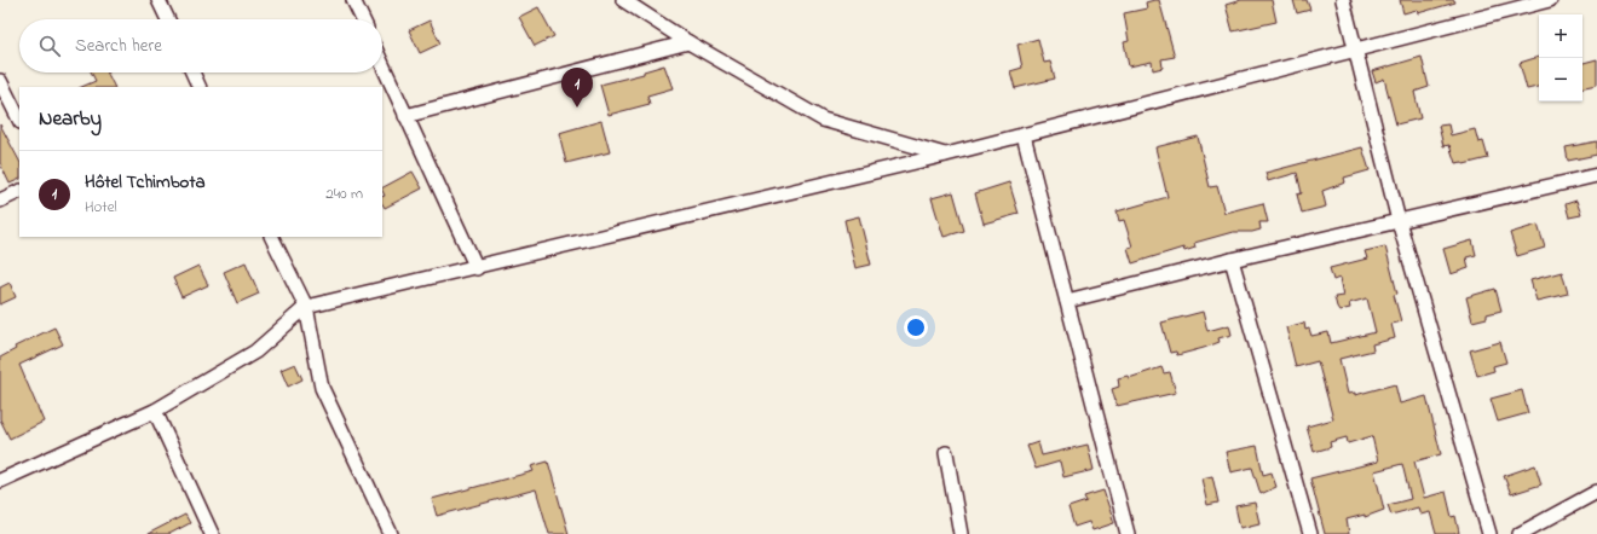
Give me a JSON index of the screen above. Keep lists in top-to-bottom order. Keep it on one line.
{"page":{"map_buttons":["+","−"],"search":"Search here","pins":"1","heading":"Nearby","list":[{"mark":"1","name":"Hôtel Tchimbota","note":"Hotel","value":"240 m"}]}}
